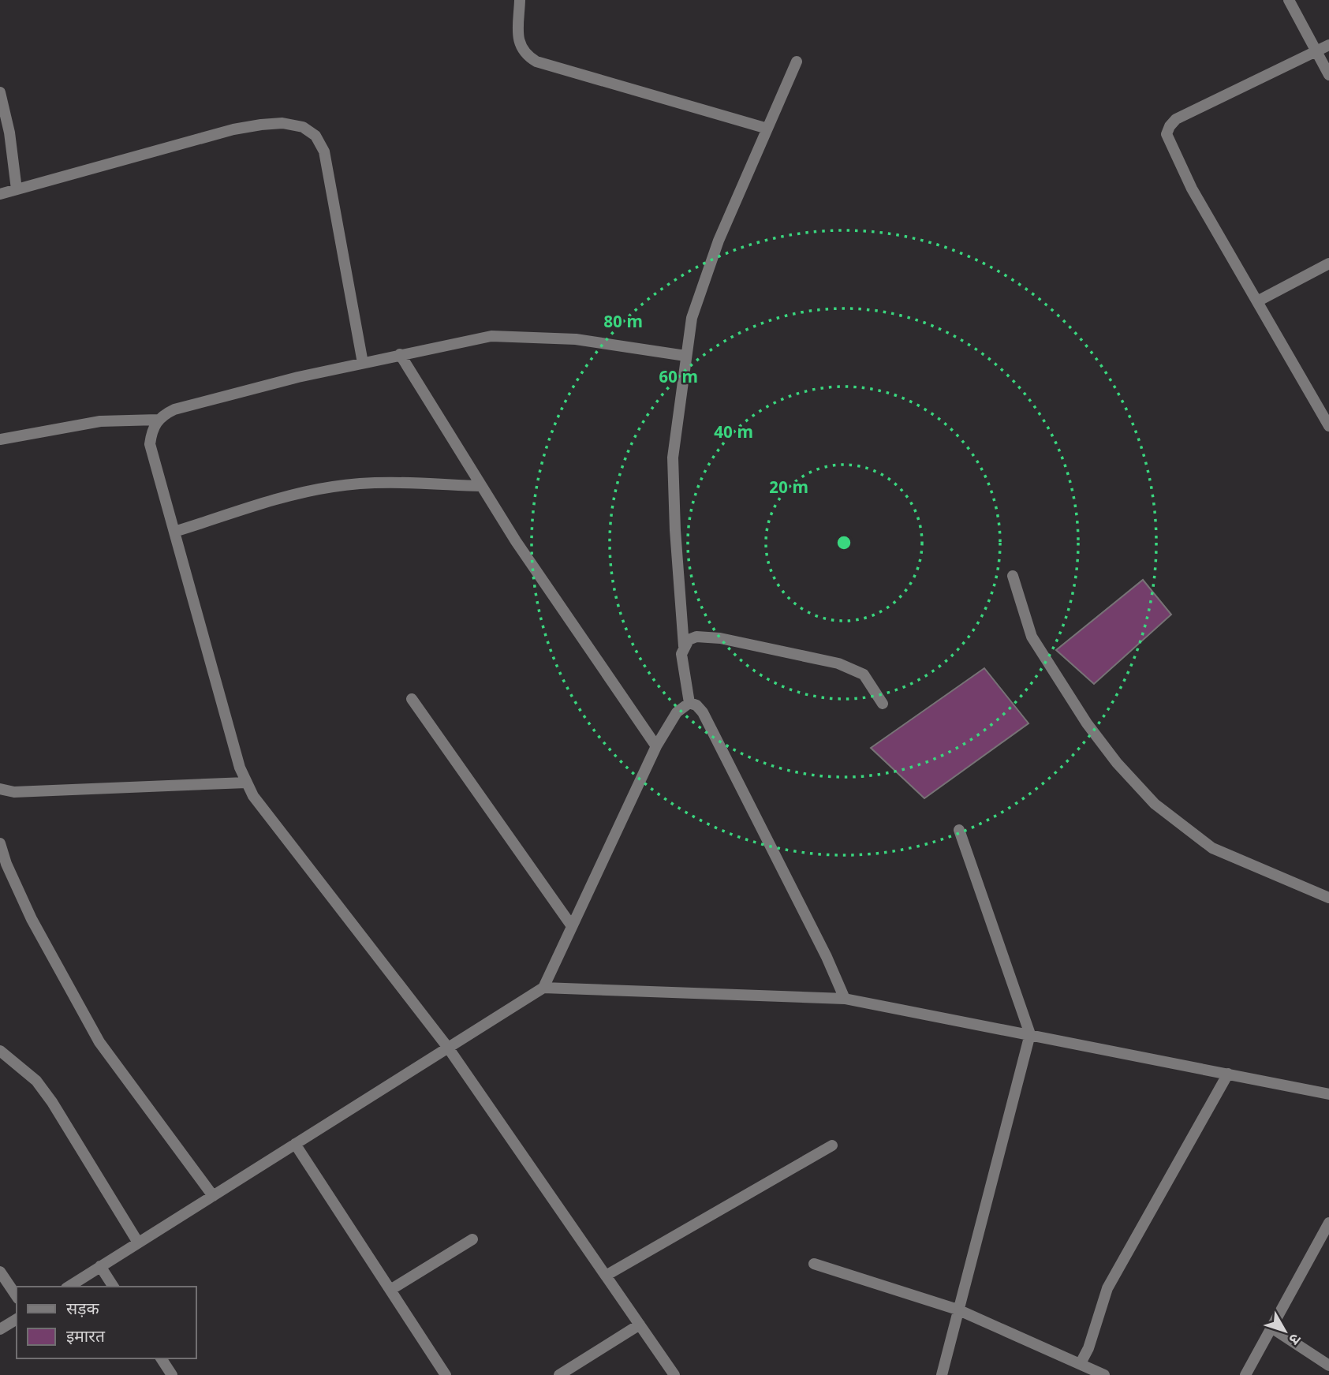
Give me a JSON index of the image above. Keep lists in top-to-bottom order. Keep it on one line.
{"legend":["सड़क","इमारत"],"north":"bottom right","rings":["80 m","60 m","40 m","20 m"]}
